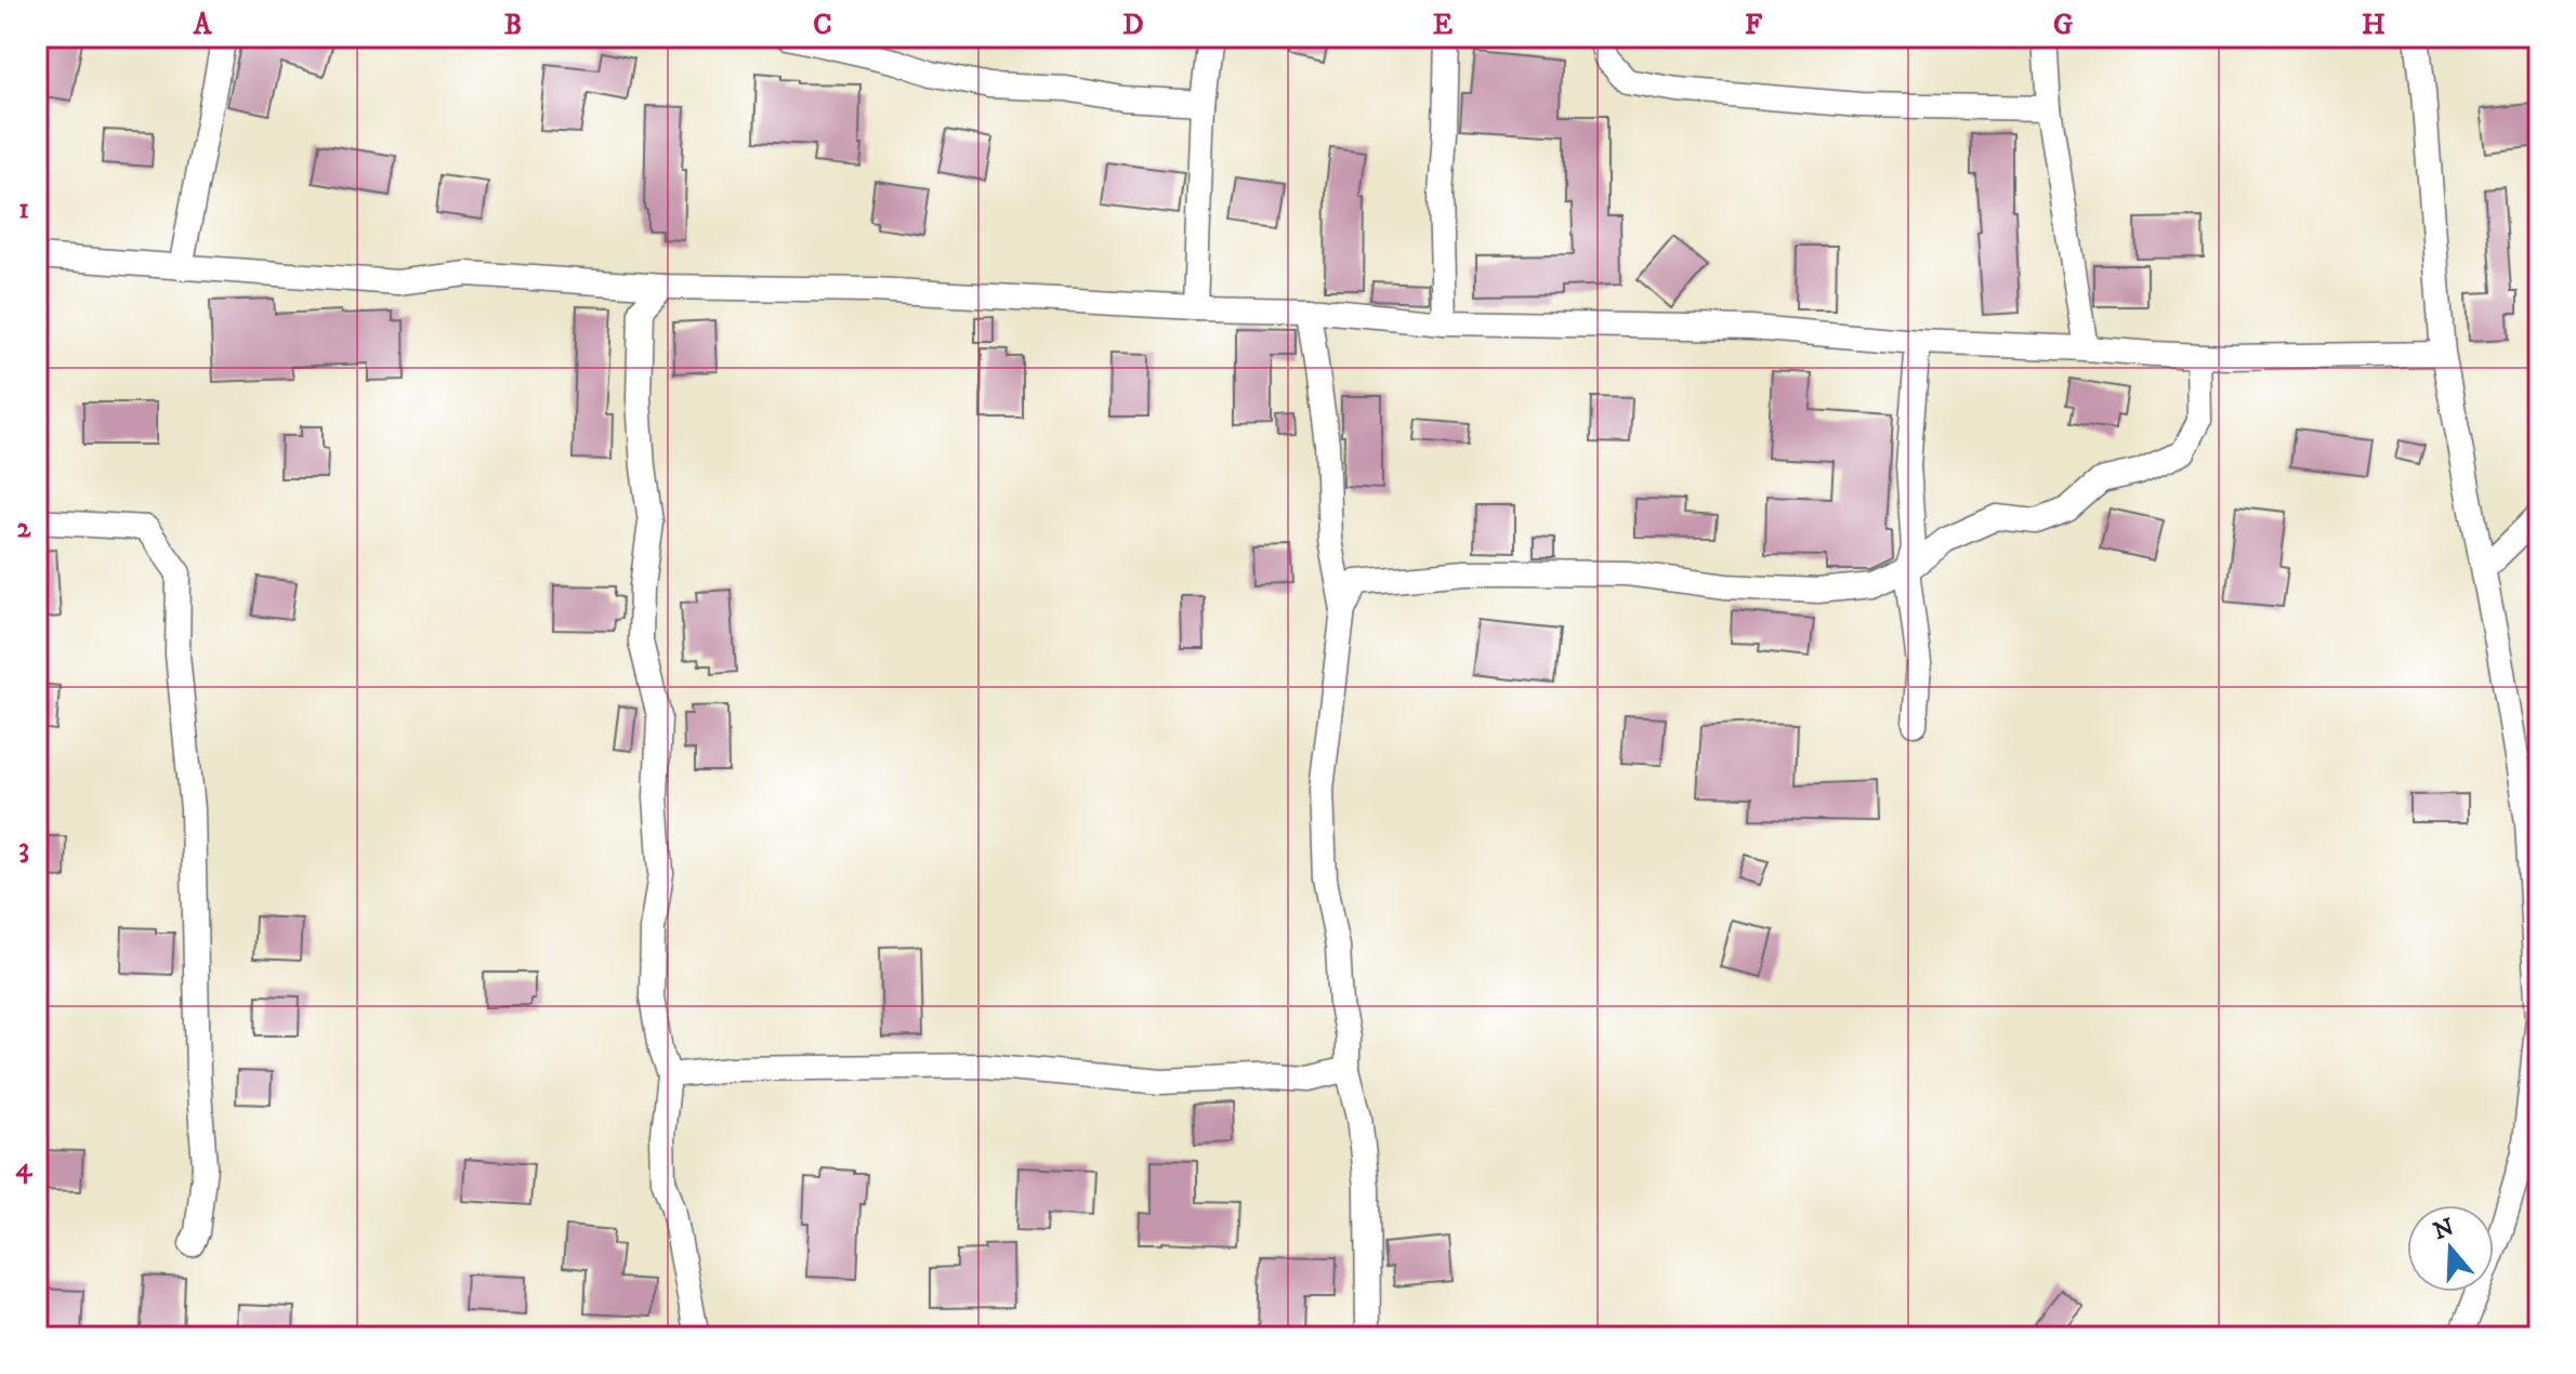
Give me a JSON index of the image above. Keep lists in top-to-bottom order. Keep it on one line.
{"north":"top","grid":{"columns":["A","B","C","D","E","F","G","H"],"rows":["1","2","3","4"]}}
